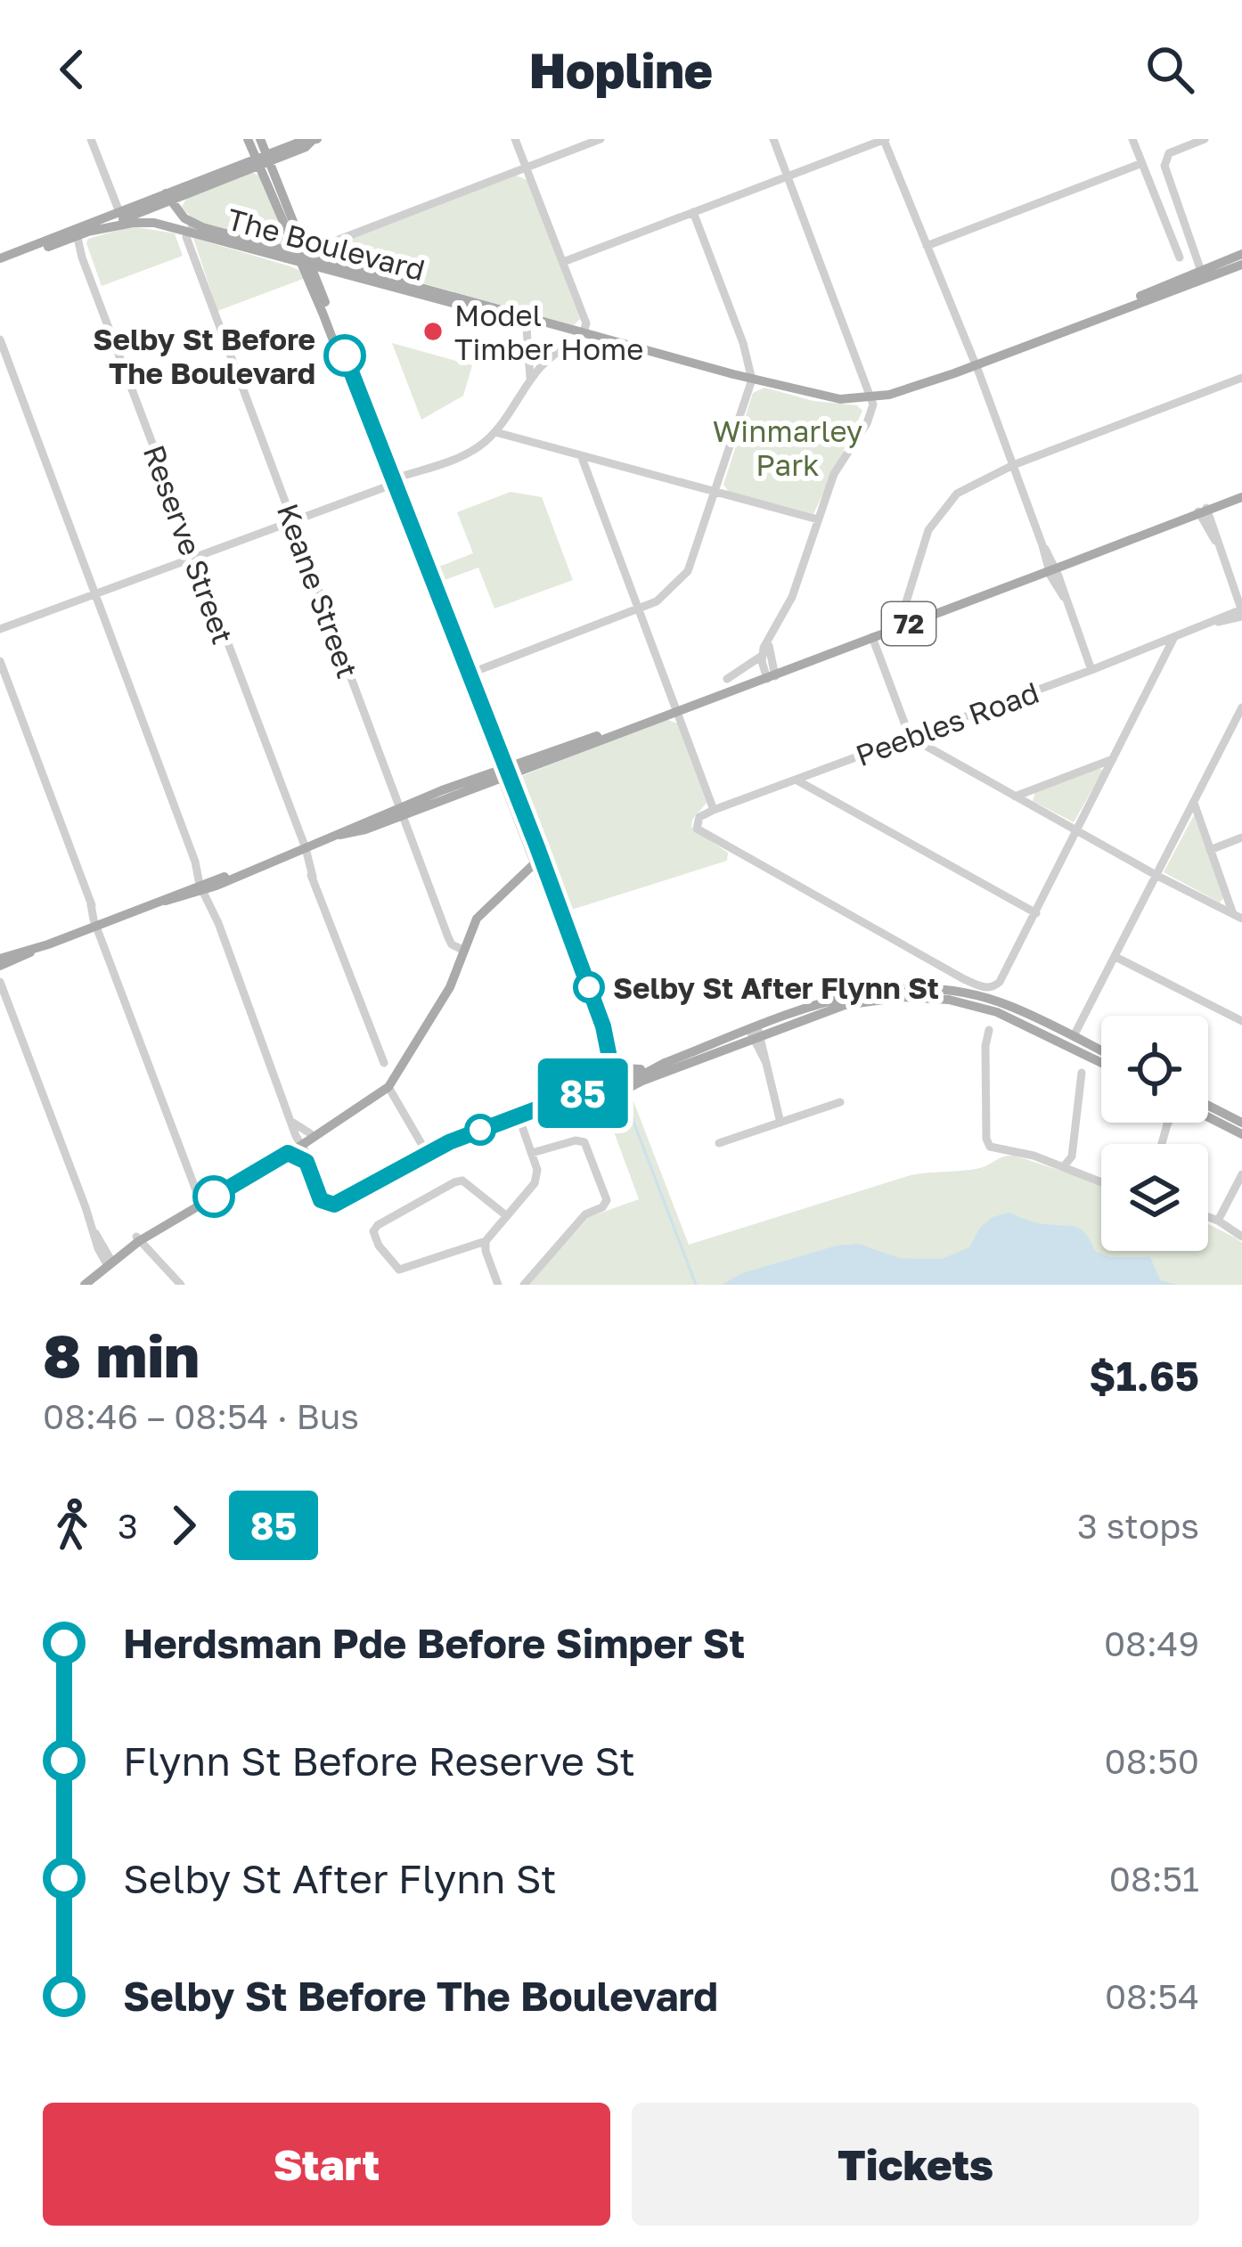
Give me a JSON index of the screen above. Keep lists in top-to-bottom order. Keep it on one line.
{"streets":{"main road":["The Boulevard","72"],"street":["Reserve Street","Keane Street","Peebles Road"]},"crossings":[["The Boulevard","Reserve Street"],["The Boulevard","Keane Street"],["Reserve Street","72"],["Keane Street","72"]],"parks":["Winmarley Park"],"places":["Model Timber Home","Selby St Before The Boulevard","Selby St After Flynn St"],"lines":["bus line 85"],"page":{"header":"Hopline","on_map":"85","heading":["8 min","08:46 – 08:54 · Bus","$1.65"],"legs":["3","85","3 stops"],"list":[{"name":"Herdsman Pde Before Simper St","value":"08:49"},{"name":"Flynn St Before Reserve St","value":"08:50"},{"name":"Selby St After Flynn St","value":"08:51"},{"name":"Selby St Before The Boulevard","value":"08:54"}],"buttons":["Start","Tickets"]}}
